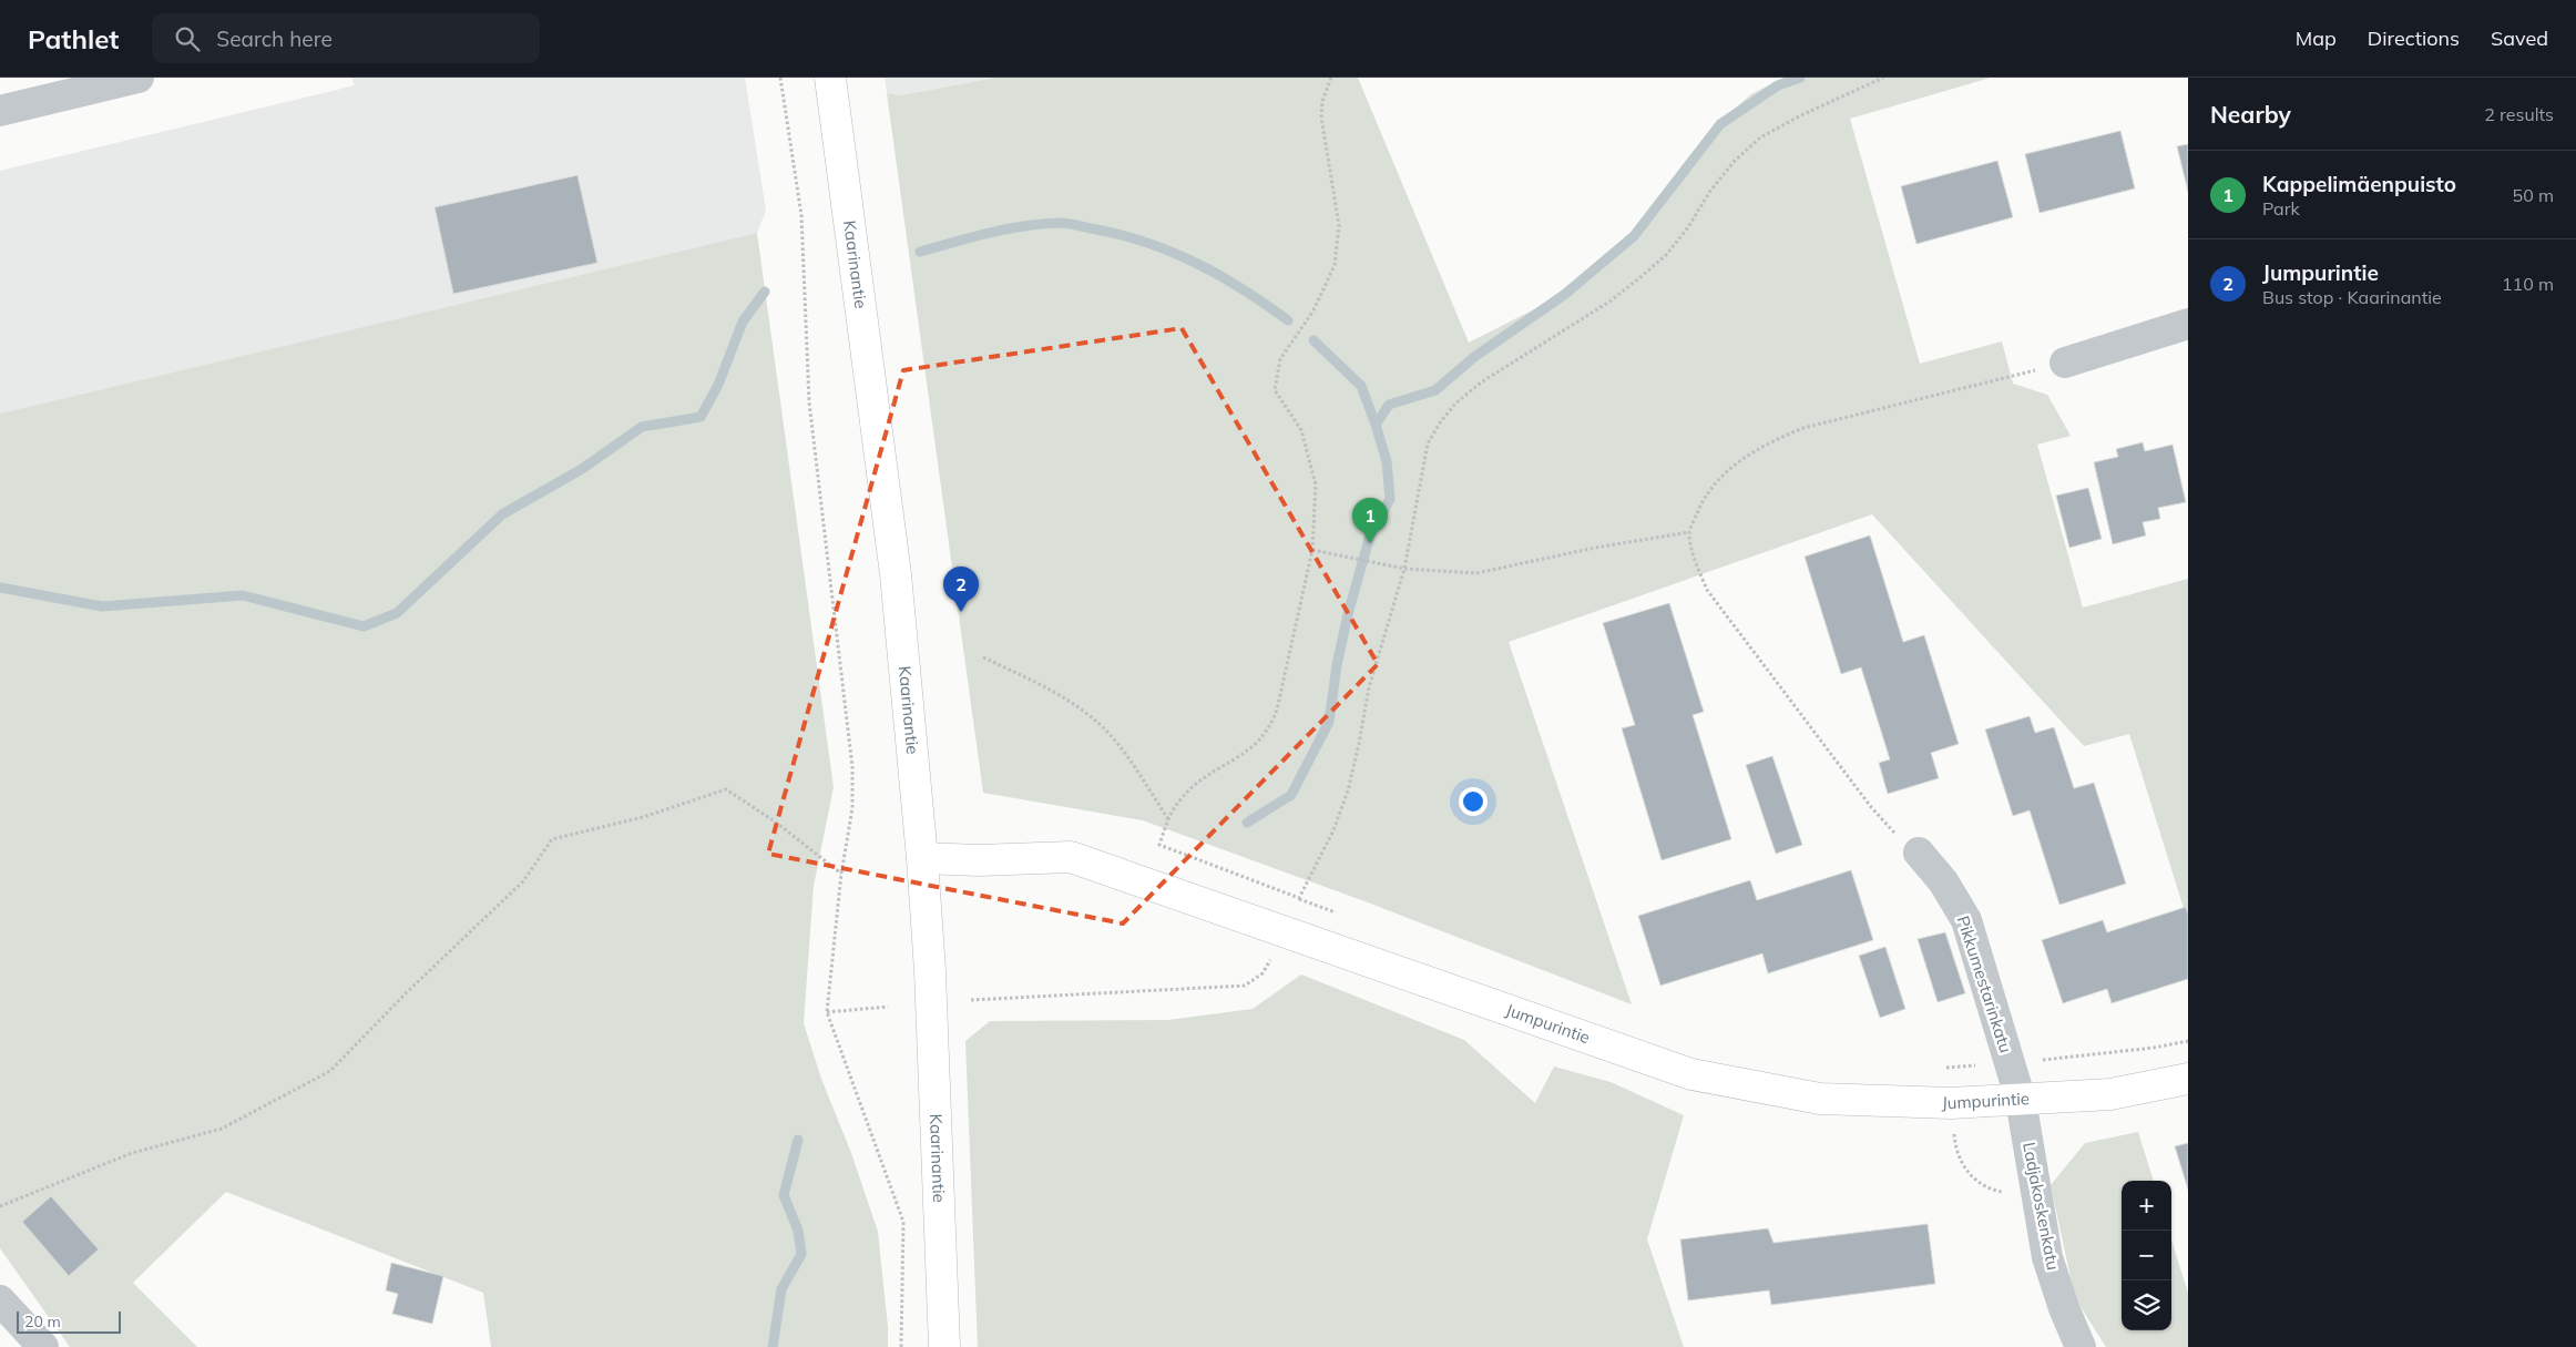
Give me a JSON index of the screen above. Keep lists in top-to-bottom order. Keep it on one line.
{"streets":{"street":["Kaarinantie","Pikkumestarinkatu","Jumpurintie","Ladjakoskenkatu"]},"crossings":[["Kaarinantie","Jumpurintie"],["Pikkumestarinkatu","Ladjakoskenkatu"],["Jumpurintie","Ladjakoskenkatu"]],"scale_bar":"20 m","page":{"header":"Pathlet","search":"Search here","nav":["Map","Directions","Saved"],"heading":["Nearby","2 results"],"list":[{"mark":"1","name":"Kappelimäenpuisto","note":"Park","value":"50 m"},{"mark":"2","name":"Jumpurintie","note":"Bus stop · Kaarinantie","value":"110 m"}],"pins":["1","2"],"map_buttons":["+","−"],"scale":"20 m"}}
